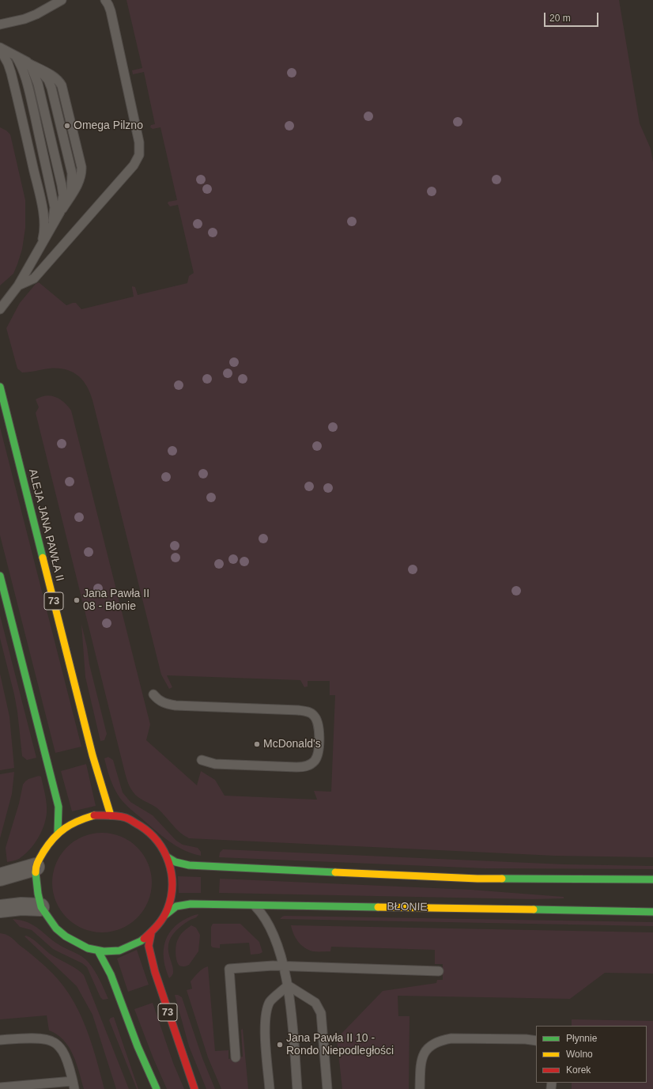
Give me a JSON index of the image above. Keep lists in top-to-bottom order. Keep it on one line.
{"streets":{"main road":["ALEJA JANA PAWŁA II","73","BŁONIE"]},"places":["Omega Pilzno","Jana Pawła II 08 - Błonie","McDonald's","Jana Pawła II 10 - Rondo Niepodległości"],"legend":["Płynnie","Wolno","Korek"],"scale_bar":"20 m"}
